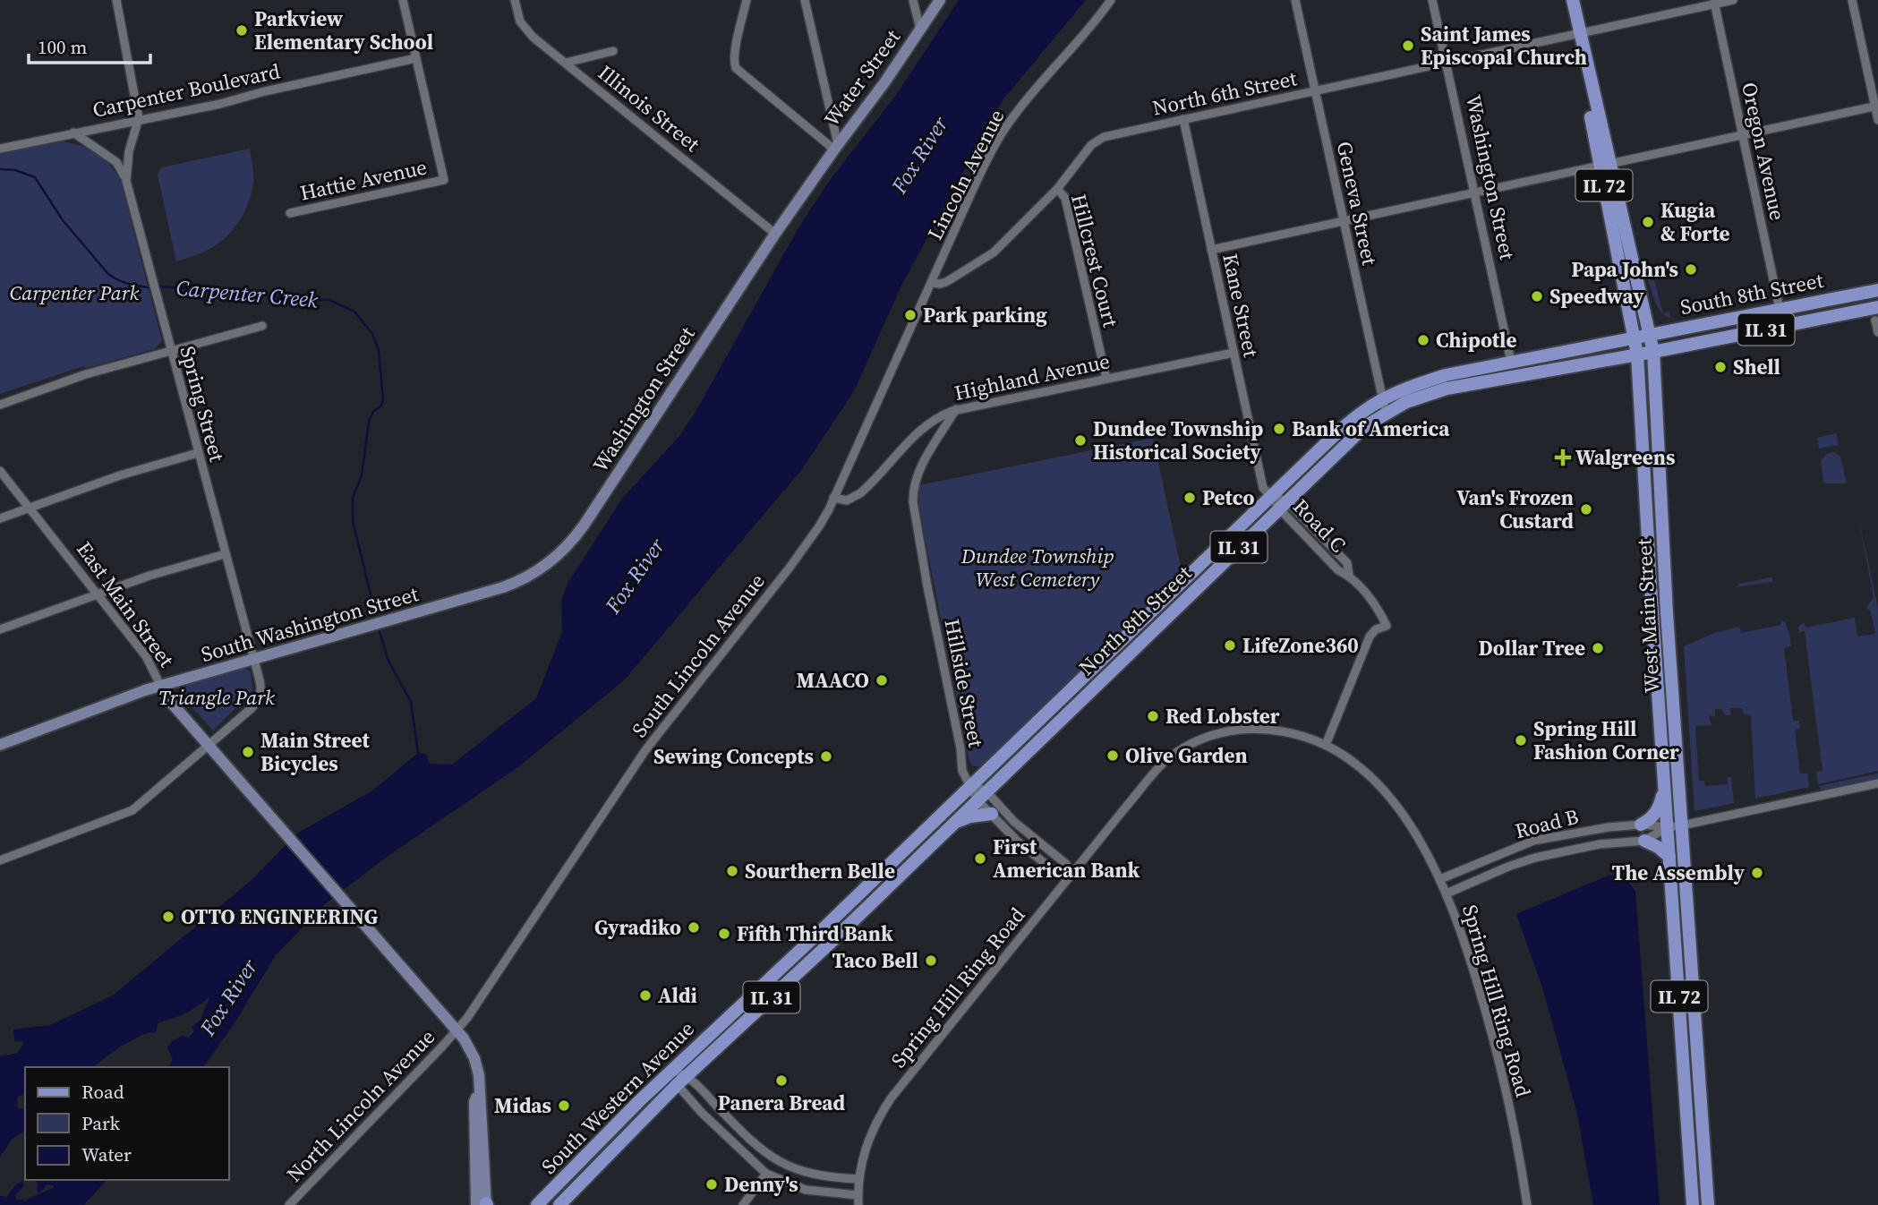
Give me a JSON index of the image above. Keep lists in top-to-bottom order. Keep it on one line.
{"streets":{"main road":["IL 72","South 8th Street","IL 31","West Main Street","North 8th Street","South Western Avenue"],"street":["Water Street","Carpenter Boulevard","North 6th Street","Illinois Street","Oregon Avenue","Lincoln Avenue","Washington Street","Hattie Avenue","Geneva Street","Hillcrest Court","Kane Street","Highland Avenue","Spring Street","Road C","East Main Street","South Washington Street","South Lincoln Avenue","Hillside Street","Road B","Spring Hill Ring Road","North Lincoln Avenue"]},"crossings":[["Water Street","Washington Street"],["Carpenter Boulevard","Hattie Avenue"],["Carpenter Boulevard","Spring Street"],["North 6th Street","Oregon Avenue"],["North 6th Street","Lincoln Avenue"],["North 6th Street","Washington Street"],["North 6th Street","Geneva Street"],["North 6th Street","Hillcrest Court"],["North 6th Street","Kane Street"],["North 6th Street","West Main Street"],["North 6th Street","South Lincoln Avenue"],["Illinois Street","Washington Street"],["Oregon Avenue","South 8th Street"],["Lincoln Avenue","South Lincoln Avenue"],["Washington Street","North 8th Street"],["Washington Street","South Washington Street"],["Geneva Street","North 8th Street"],["Hillcrest Court","Highland Avenue"],["South 8th Street","West Main Street"],["South 8th Street","North 8th Street"],["Kane Street","Highland Avenue"],["Kane Street","Road C"],["Kane Street","North 8th Street"],["Highland Avenue","South Lincoln Avenue"],["Highland Avenue","Hillside Street"],["Spring Street","East Main Street"],["Spring Street","South Washington Street"],["Road C","North 8th Street"],["Road C","Spring Hill Ring Road"],["East Main Street","South Washington Street"],["East Main Street","South Lincoln Avenue"],["East Main Street","North Lincoln Avenue"],["West Main Street","North 8th Street"],["West Main Street","Road B"],["North 8th Street","Hillside Street"],["North 8th Street","South Western Avenue"],["South Lincoln Avenue","North Lincoln Avenue"],["Hillside Street","South Western Avenue"],["Road B","Spring Hill Ring Road"]],"water":["Fox River","Carpenter Creek"],"parks":["Carpenter Park","Dundee Township West Cemetery","Triangle Park"],"places":{"other":["Parkview Elementary School","Saint James Episcopal Church","Kugia & Forte","Papa John's","Speedway","Park parking","Chipotle","Shell","Bank of America","Dundee Township Historical Society","Petco","Van's Frozen Custard","LifeZone360","Dollar Tree","MAACO","Red Lobster","Spring Hill Fashion Corner","Main Street Bicycles","Olive Garden","Sewing Concepts","First American Bank","Sourthern Belle","The Assembly","OTTO ENGINEERING","Gyradiko","Fifth Third Bank","Taco Bell","Aldi","Panera Bread","Midas","Denny's"],"health":["Walgreens"]},"legend":["Road","Park","Water"],"scale_bar":"100 m"}
